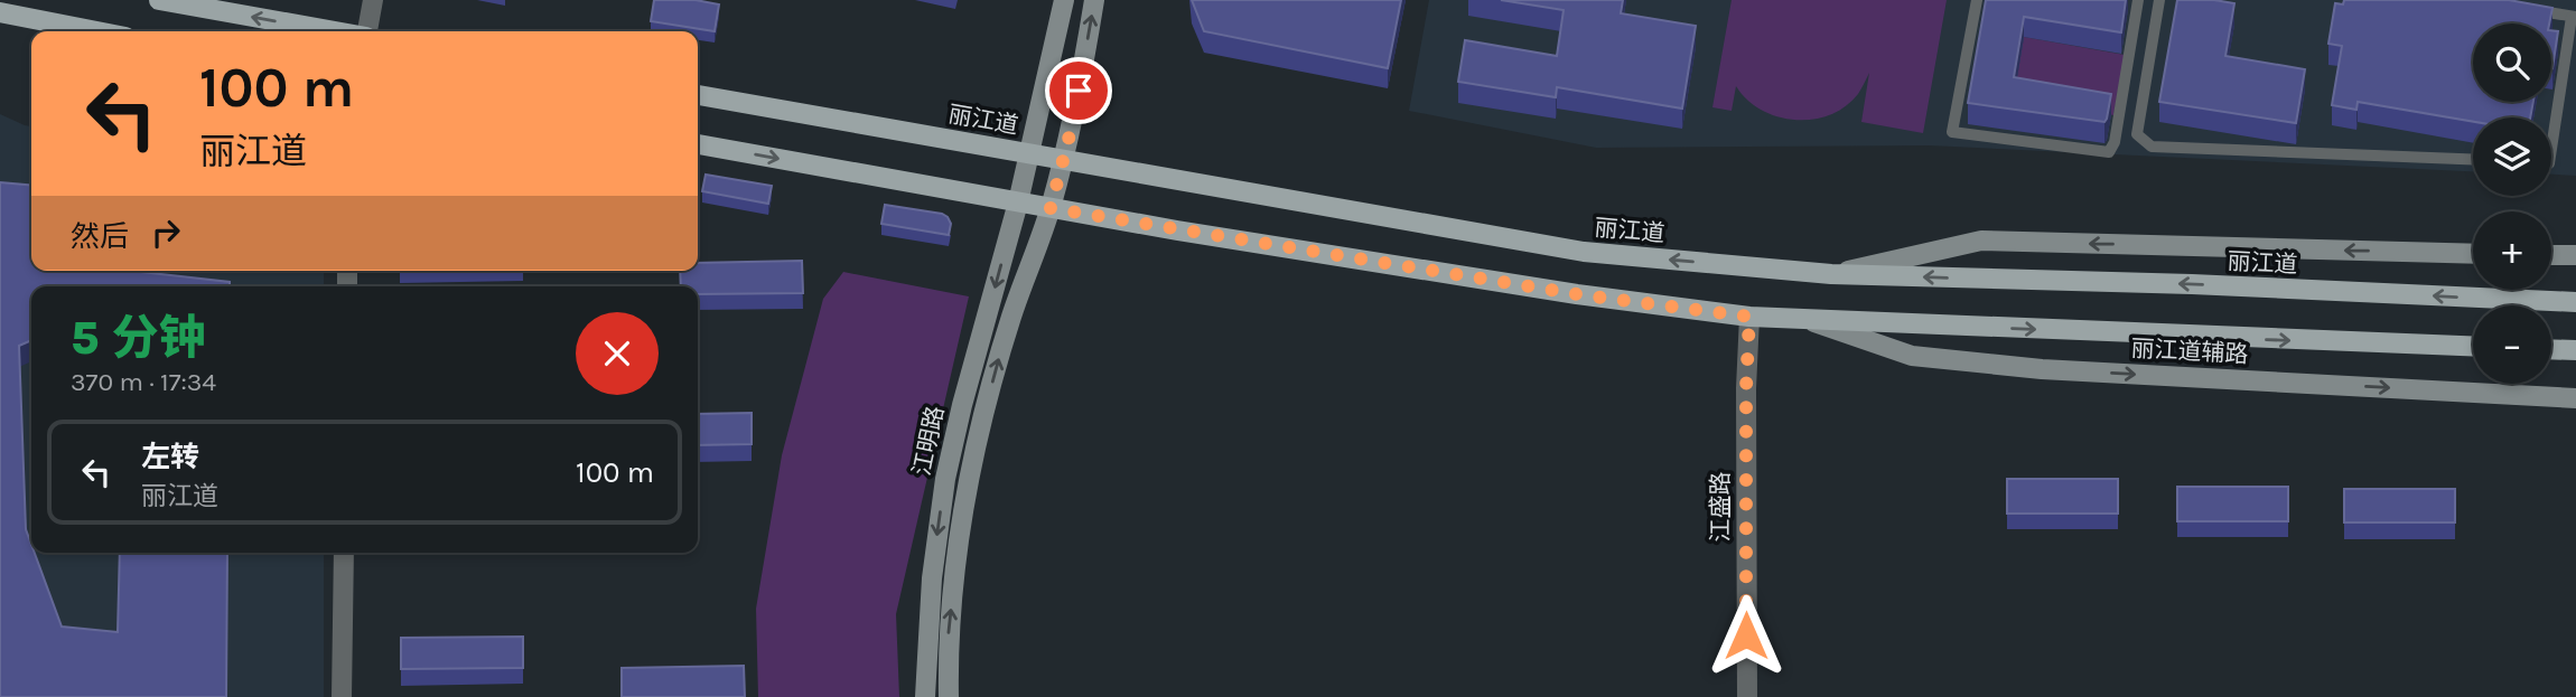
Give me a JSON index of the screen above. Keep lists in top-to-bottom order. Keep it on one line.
{"streets":{"main road":["丽江道"],"street":["丽江道辅路","江明路","江盛路"]},"crossings":[["丽江道","江明路"]],"page":{"map_buttons":["+","−"],"turn":["100 m","丽江道"],"then":"然后","heading":["5 分钟","370 m · 17:34"],"list":[{"name":"左转","note":"丽江道","value":"100 m"}]}}
